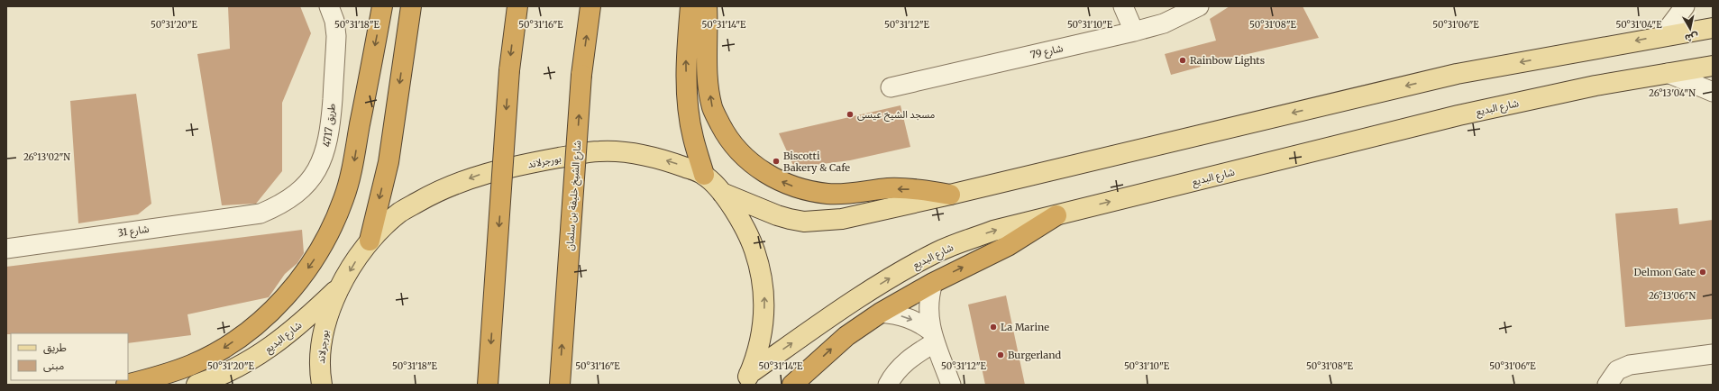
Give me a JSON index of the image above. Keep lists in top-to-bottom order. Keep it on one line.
{"streets":{"highway":["شارع الشيخ خليفة بن سلمان"],"main road":["شارع البديع","بورجرلاند"],"street":["شارع 79","طريق 4717","شارع 31"]},"crossings":[["شارع البديع","بورجرلاند"],["طريق 4717","شارع 31"]],"places":["Rainbow Lights","مسجد الشيخ عيسى","Biscotti Bakery & Cafe","Delmon Gate","La Marine","Burgerland"],"legend":["طريق","مبنى"],"north":"bottom","coordinates":["50°31'20\"E","50°31'18\"E","50°31'16\"E","50°31'14\"E","50°31'12\"E","50°31'10\"E","50°31'08\"E","50°31'06\"E","50°31'04\"E","26°13'04\"N","26°13'02\"N","26°13'06\"N"]}
